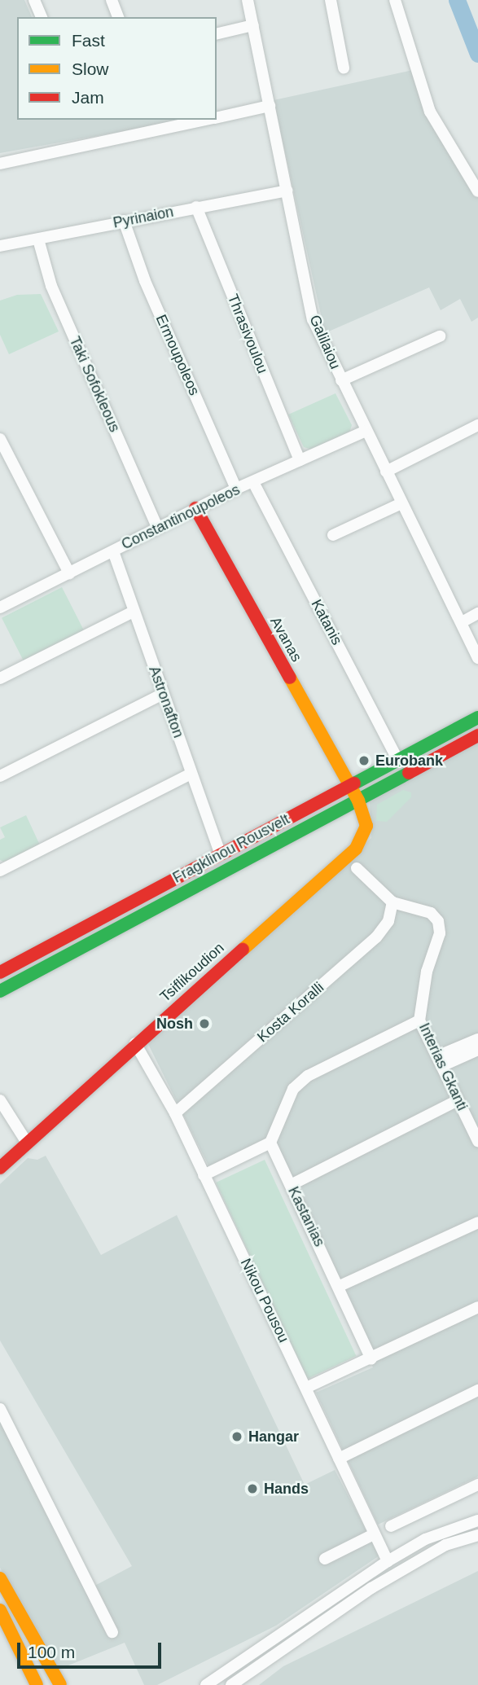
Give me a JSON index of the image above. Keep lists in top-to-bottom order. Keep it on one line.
{"streets":{"main road":["Avanas","Fragklinou Rousvelt","Tsiflikoudion"],"street":["Pyrinaion","Thrasivoulou","Galilaiou","Ermoupoleos","Taki Sofokleous","Constantinoupoleos","Katanis","Astronafton","Kosta Koralli","Interias Gkanti","Kastanias","Nikou Pousou"]},"crossings":[["Pyrinaion","Thrasivoulou"],["Pyrinaion","Galilaiou"],["Pyrinaion","Ermoupoleos"],["Pyrinaion","Taki Sofokleous"],["Thrasivoulou","Constantinoupoleos"],["Galilaiou","Constantinoupoleos"],["Ermoupoleos","Constantinoupoleos"],["Taki Sofokleous","Constantinoupoleos"],["Constantinoupoleos","Katanis"],["Constantinoupoleos","Avanas"],["Constantinoupoleos","Astronafton"],["Katanis","Fragklinou Rousvelt"],["Avanas","Fragklinou Rousvelt"],["Avanas","Tsiflikoudion"],["Astronafton","Fragklinou Rousvelt"],["Fragklinou Rousvelt","Tsiflikoudion"],["Tsiflikoudion","Nikou Pousou"],["Kosta Koralli","Interias Gkanti"],["Kosta Koralli","Nikou Pousou"]],"places":["Eurobank","Nosh","Hangar","Hands"],"legend":["Fast","Slow","Jam"],"scale_bar":"100 m"}
